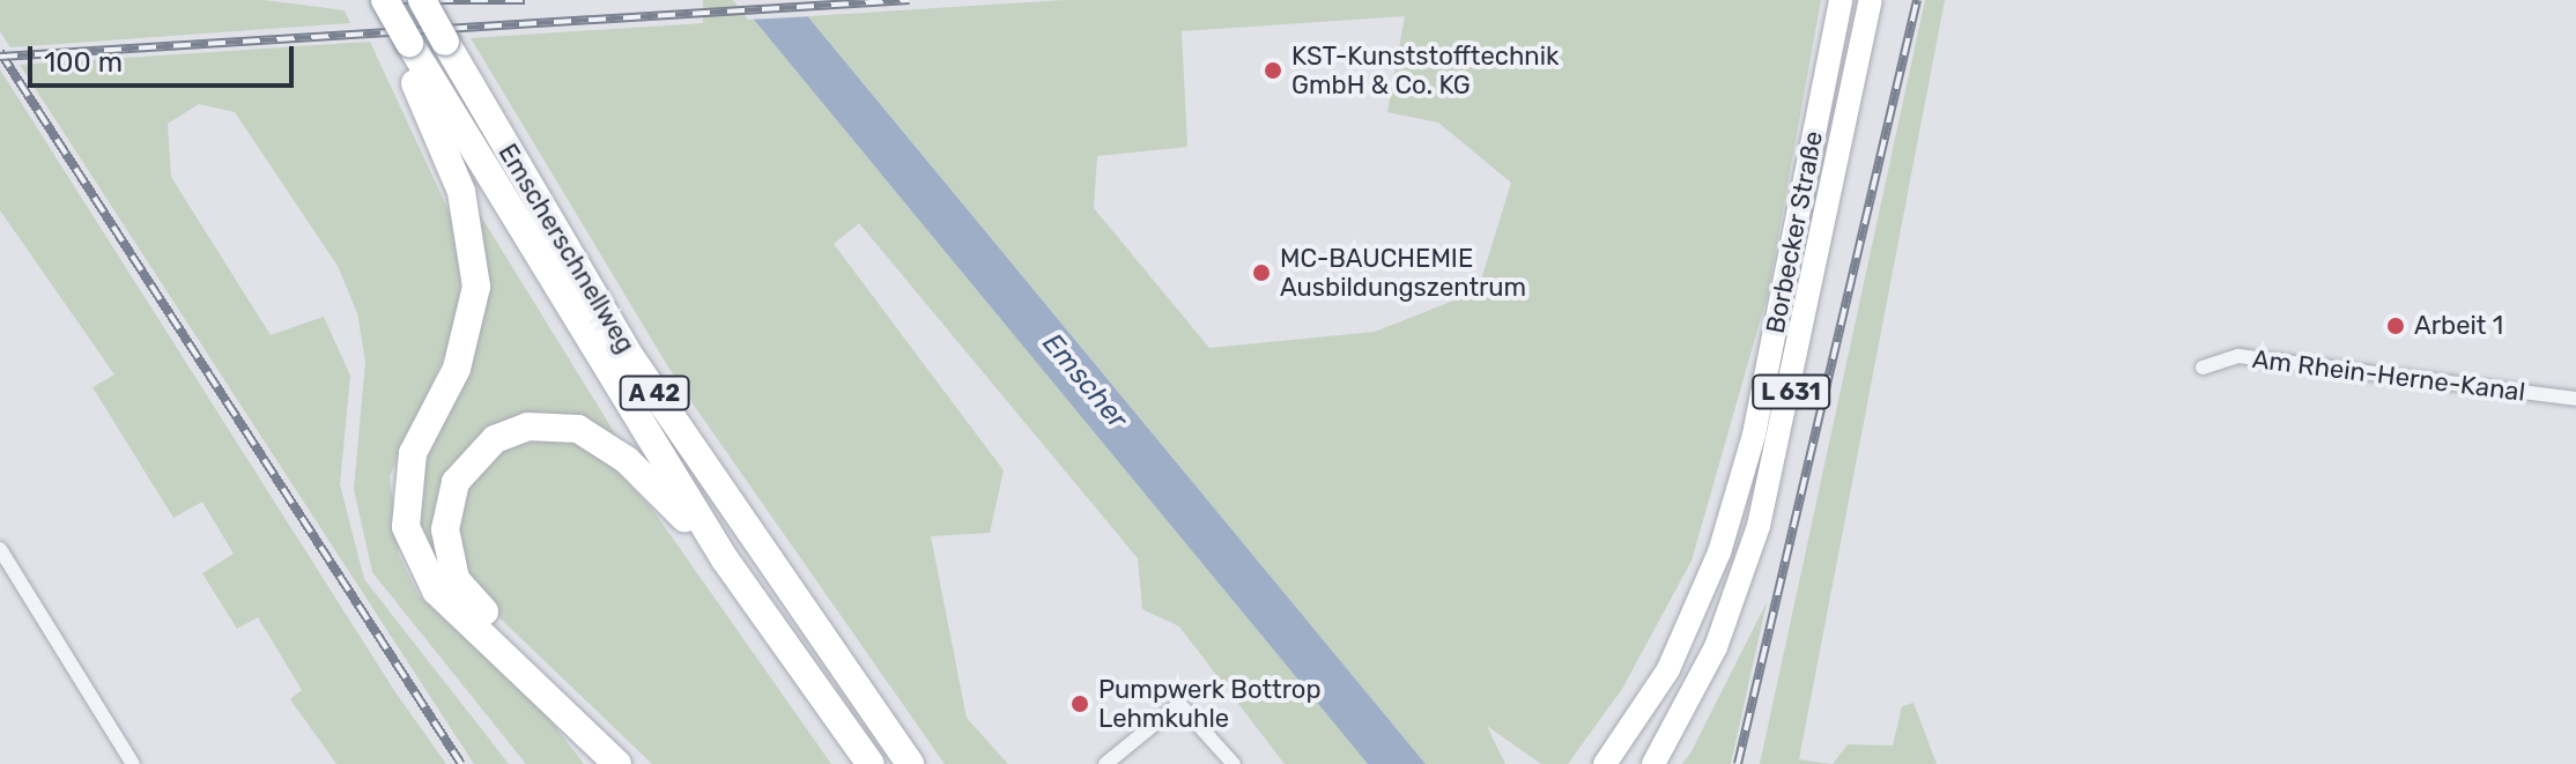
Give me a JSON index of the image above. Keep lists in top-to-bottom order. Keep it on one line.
{"streets":{"highway":["Emscherschnellweg","A 42"],"main road":["Borbecker Straße","L 631"],"street":["Am Rhein-Herne-Kanal"]},"water":["Emscher"],"places":["KST-Kunststofftechnik GmbH & Co. KG","MC-BAUCHEMIE Ausbildungszentrum","Arbeit 1","Pumpwerk Bottrop Lehmkuhle"],"scale_bar":"100 m"}
